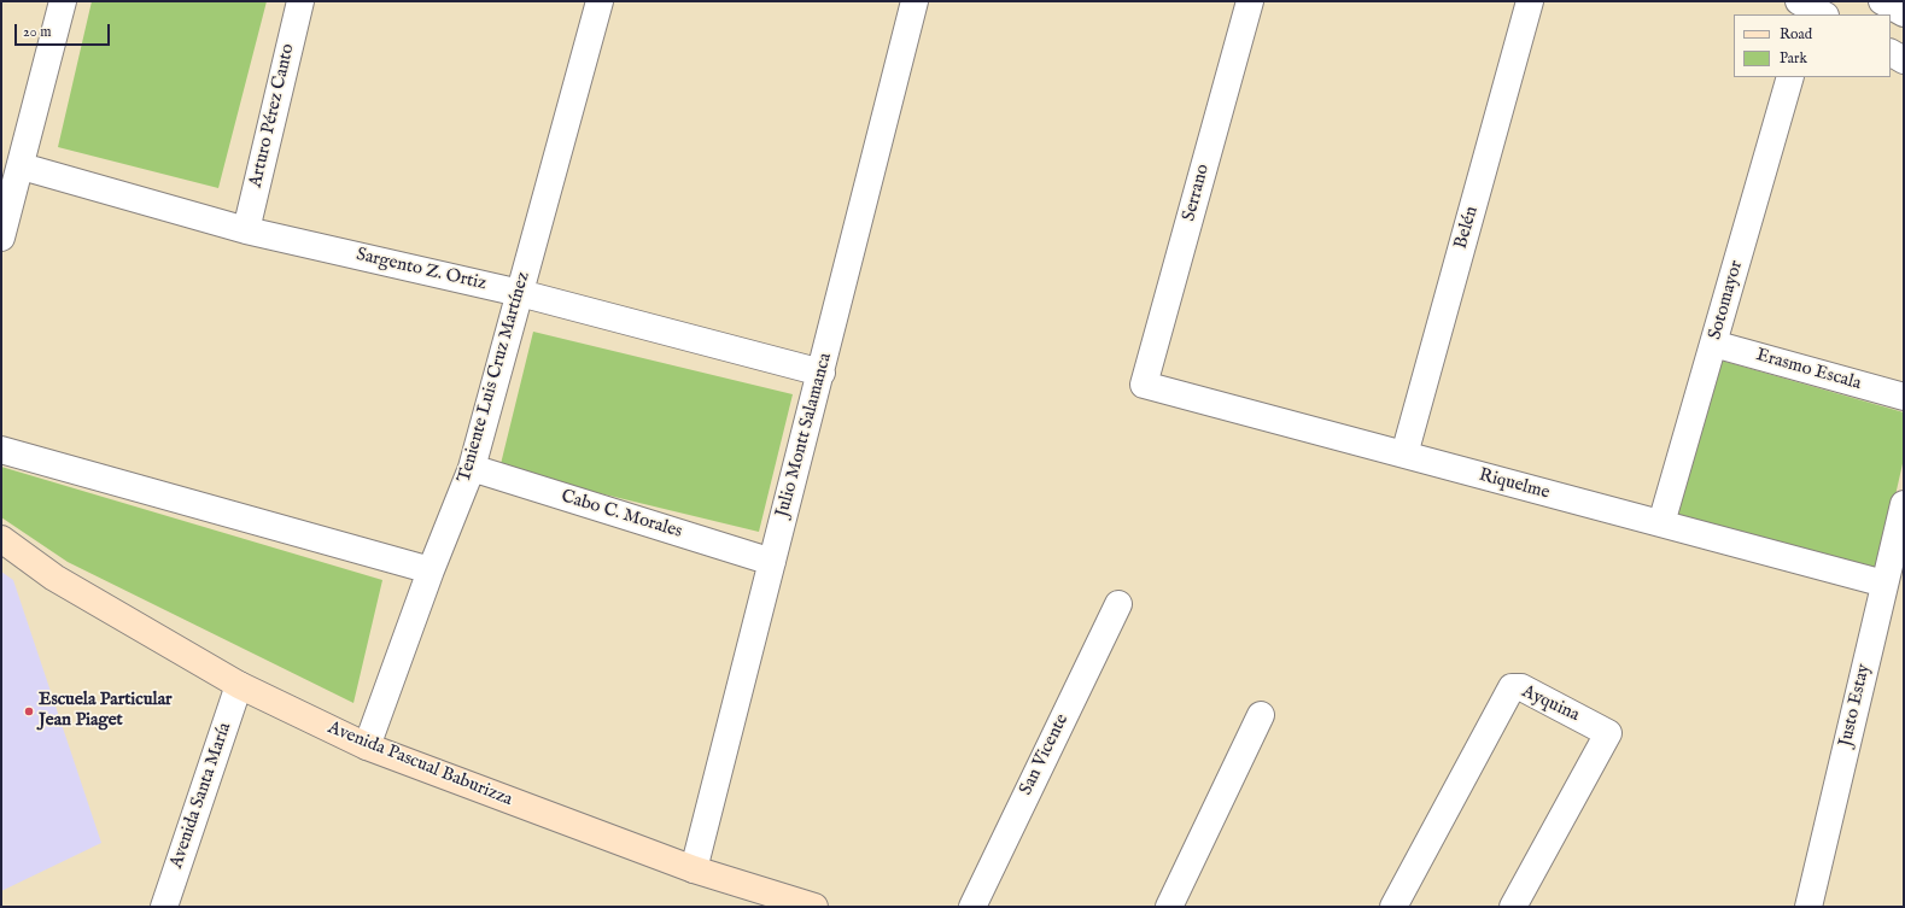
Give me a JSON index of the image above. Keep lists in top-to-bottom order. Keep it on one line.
{"streets":{"main road":["Avenida Pascual Baburizza"],"street":["Arturo Pérez Canto","Serrano","Belén","Sargento Z. Ortiz","Sotomayor","Erasmo Escala","Teniente Luis Cruz Martínez","Julio Montt Salamanca","Riquelme","Cabo C. Morales","Ayquina","Justo Estay","San Vicente","Avenida Santa María"]},"crossings":[["Arturo Pérez Canto","Sargento Z. Ortiz"],["Serrano","Riquelme"],["Belén","Riquelme"],["Sargento Z. Ortiz","Teniente Luis Cruz Martínez"],["Sargento Z. Ortiz","Julio Montt Salamanca"],["Sotomayor","Erasmo Escala"],["Sotomayor","Riquelme"],["Teniente Luis Cruz Martínez","Cabo C. Morales"],["Teniente Luis Cruz Martínez","Avenida Pascual Baburizza"],["Julio Montt Salamanca","Cabo C. Morales"],["Julio Montt Salamanca","Avenida Pascual Baburizza"],["Riquelme","Justo Estay"],["Avenida Pascual Baburizza","Avenida Santa María"]],"places":["Escuela Particular Jean Piaget"],"legend":["Road","Park"],"scale_bar":"20 m"}
